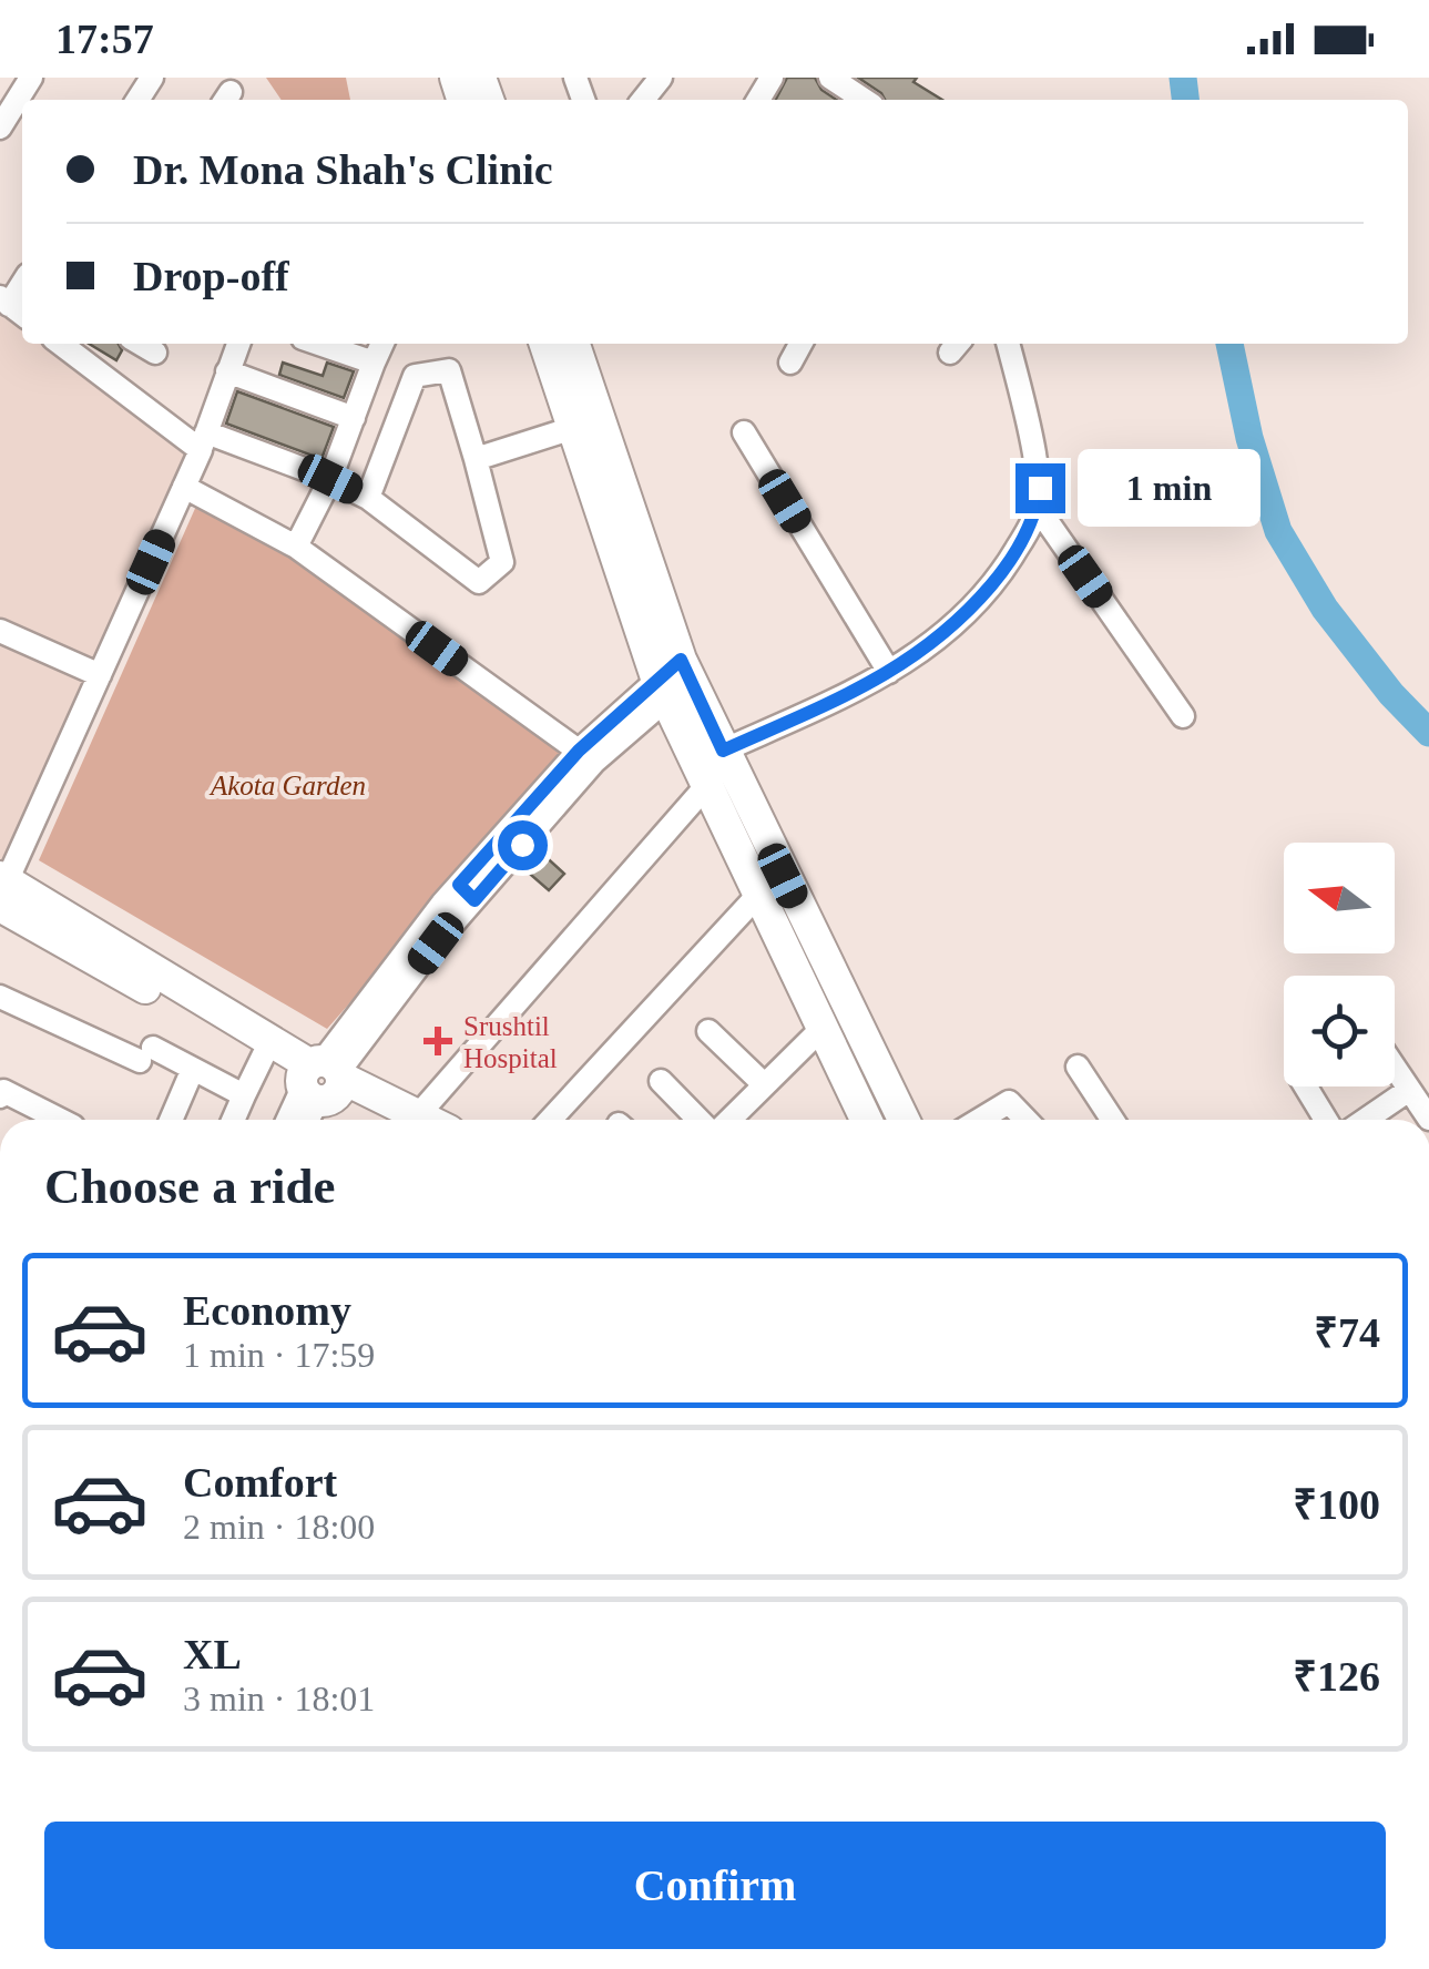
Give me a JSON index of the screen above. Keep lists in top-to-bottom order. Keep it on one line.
{"parks":["Akota Garden"],"places":{"health":["Srushtil Hospital"]},"north":"left","page":{"status":"17:57","banner":["Dr. Mona Shah's Clinic","Drop-off"],"bubble":"1 min","heading":"Choose a ride","list":[{"name":"Economy","note":"1 min · 17:59","value":"₹74"},{"name":"Comfort","note":"2 min · 18:00","value":"₹100"},{"name":"XL","note":"3 min · 18:01","value":"₹126"}],"buttons":"Confirm"}}
